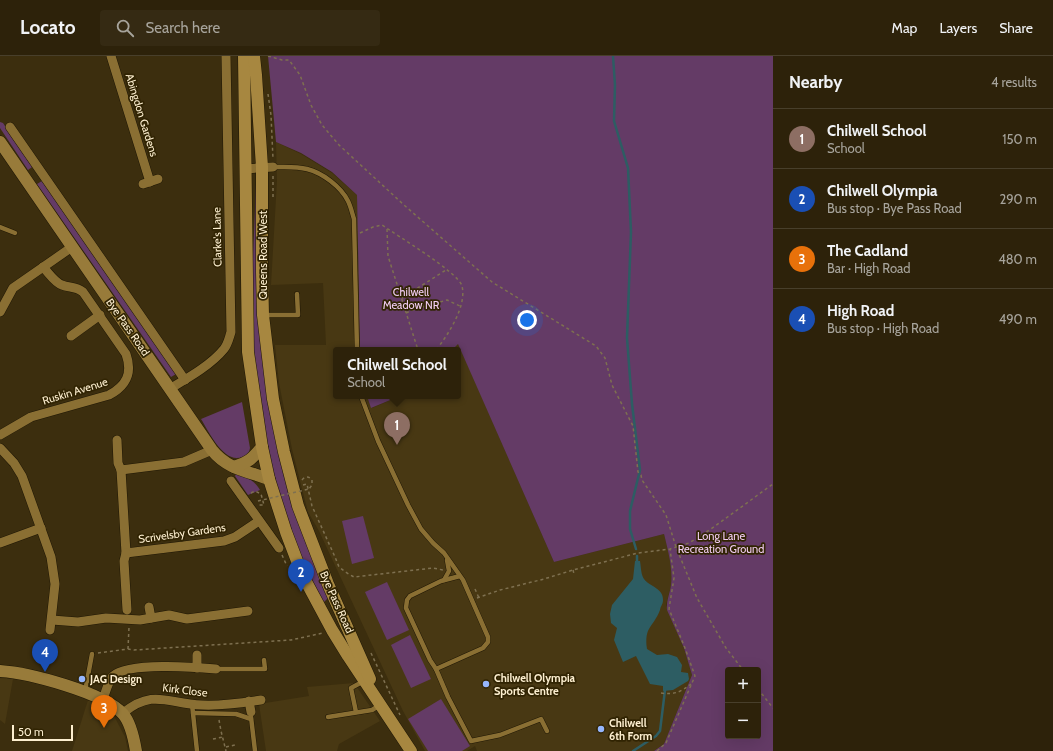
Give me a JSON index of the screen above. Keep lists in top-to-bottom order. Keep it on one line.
{"streets":{"main road":["Queens Road West","Bye Pass Road"],"street":["Abingdon Gardens","Clarke's Lane","Ruskin Avenue","Scrivelsby Gardens","Kirk Close"]},"crossings":[["Clarke's Lane","Bye Pass Road"],["Queens Road West","Bye Pass Road"]],"parks":["Chilwell Meadow NR","Long Lane Recreation Ground"],"places":["JAG Design","Chilwell Olympia Sports Centre","Chilwell 6th Form"],"scale_bar":"50 m","page":{"header":"Locato","search":"Search here","nav":["Map","Layers","Share"],"heading":["Nearby","4 results"],"list":[{"mark":"1","name":"Chilwell School","note":"School","value":"150 m"},{"mark":"2","name":"Chilwell Olympia","note":"Bus stop · Bye Pass Road","value":"290 m"},{"mark":"3","name":"The Cadland","note":"Bar · High Road","value":"480 m"},{"mark":"4","name":"High Road","note":"Bus stop · High Road","value":"490 m"}],"popup":["Chilwell School","School"],"pins":["1","2","4","3"],"map_buttons":["+","−"],"scale":"50 m"}}
